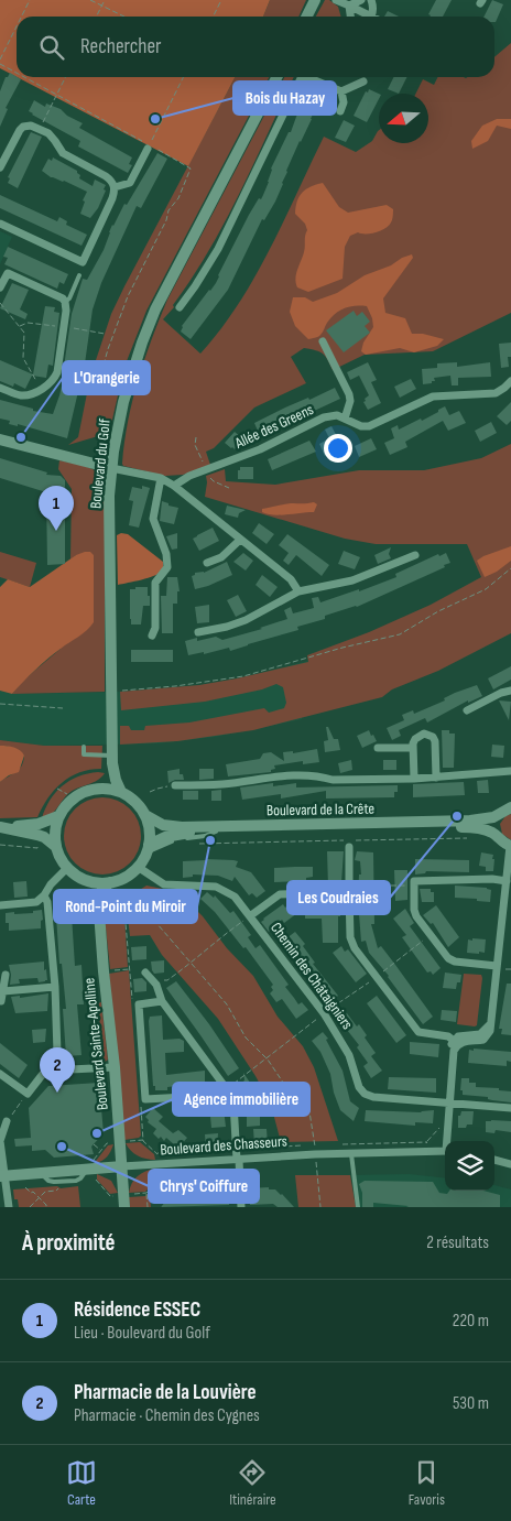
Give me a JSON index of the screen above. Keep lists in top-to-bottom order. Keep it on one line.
{"streets":{"main road":["Boulevard du Golf","Boulevard de la Crête","Boulevard Sainte-Apolline","Boulevard des Chasseurs"],"street":["Allée des Greens","Chemin des Châtaigniers"]},"crossings":[["Boulevard du Golf","Boulevard de la Crête"],["Boulevard du Golf","Chemin des Châtaigniers"],["Boulevard du Golf","Boulevard Sainte-Apolline"],["Boulevard de la Crête","Chemin des Châtaigniers"],["Boulevard de la Crête","Boulevard Sainte-Apolline"],["Chemin des Châtaigniers","Boulevard Sainte-Apolline"],["Boulevard Sainte-Apolline","Boulevard des Chasseurs"]],"places":["Bois du Hazay","L'Orangerie","Les Coudraies","Rond-Point du Miroir","Agence immobilière","Chrys' Coiffure"],"north":"left","page":{"search":"Rechercher","pins":["1","2"],"heading":["À proximité","2 résultats"],"list":[{"mark":"1","name":"Résidence ESSEC","note":"Lieu · Boulevard du Golf","value":"220 m"},{"mark":"2","name":"Pharmacie de la Louvière","note":"Pharmacie · Chemin des Cygnes","value":"530 m"}],"nav":["Carte","Itinéraire","Favoris"]}}
